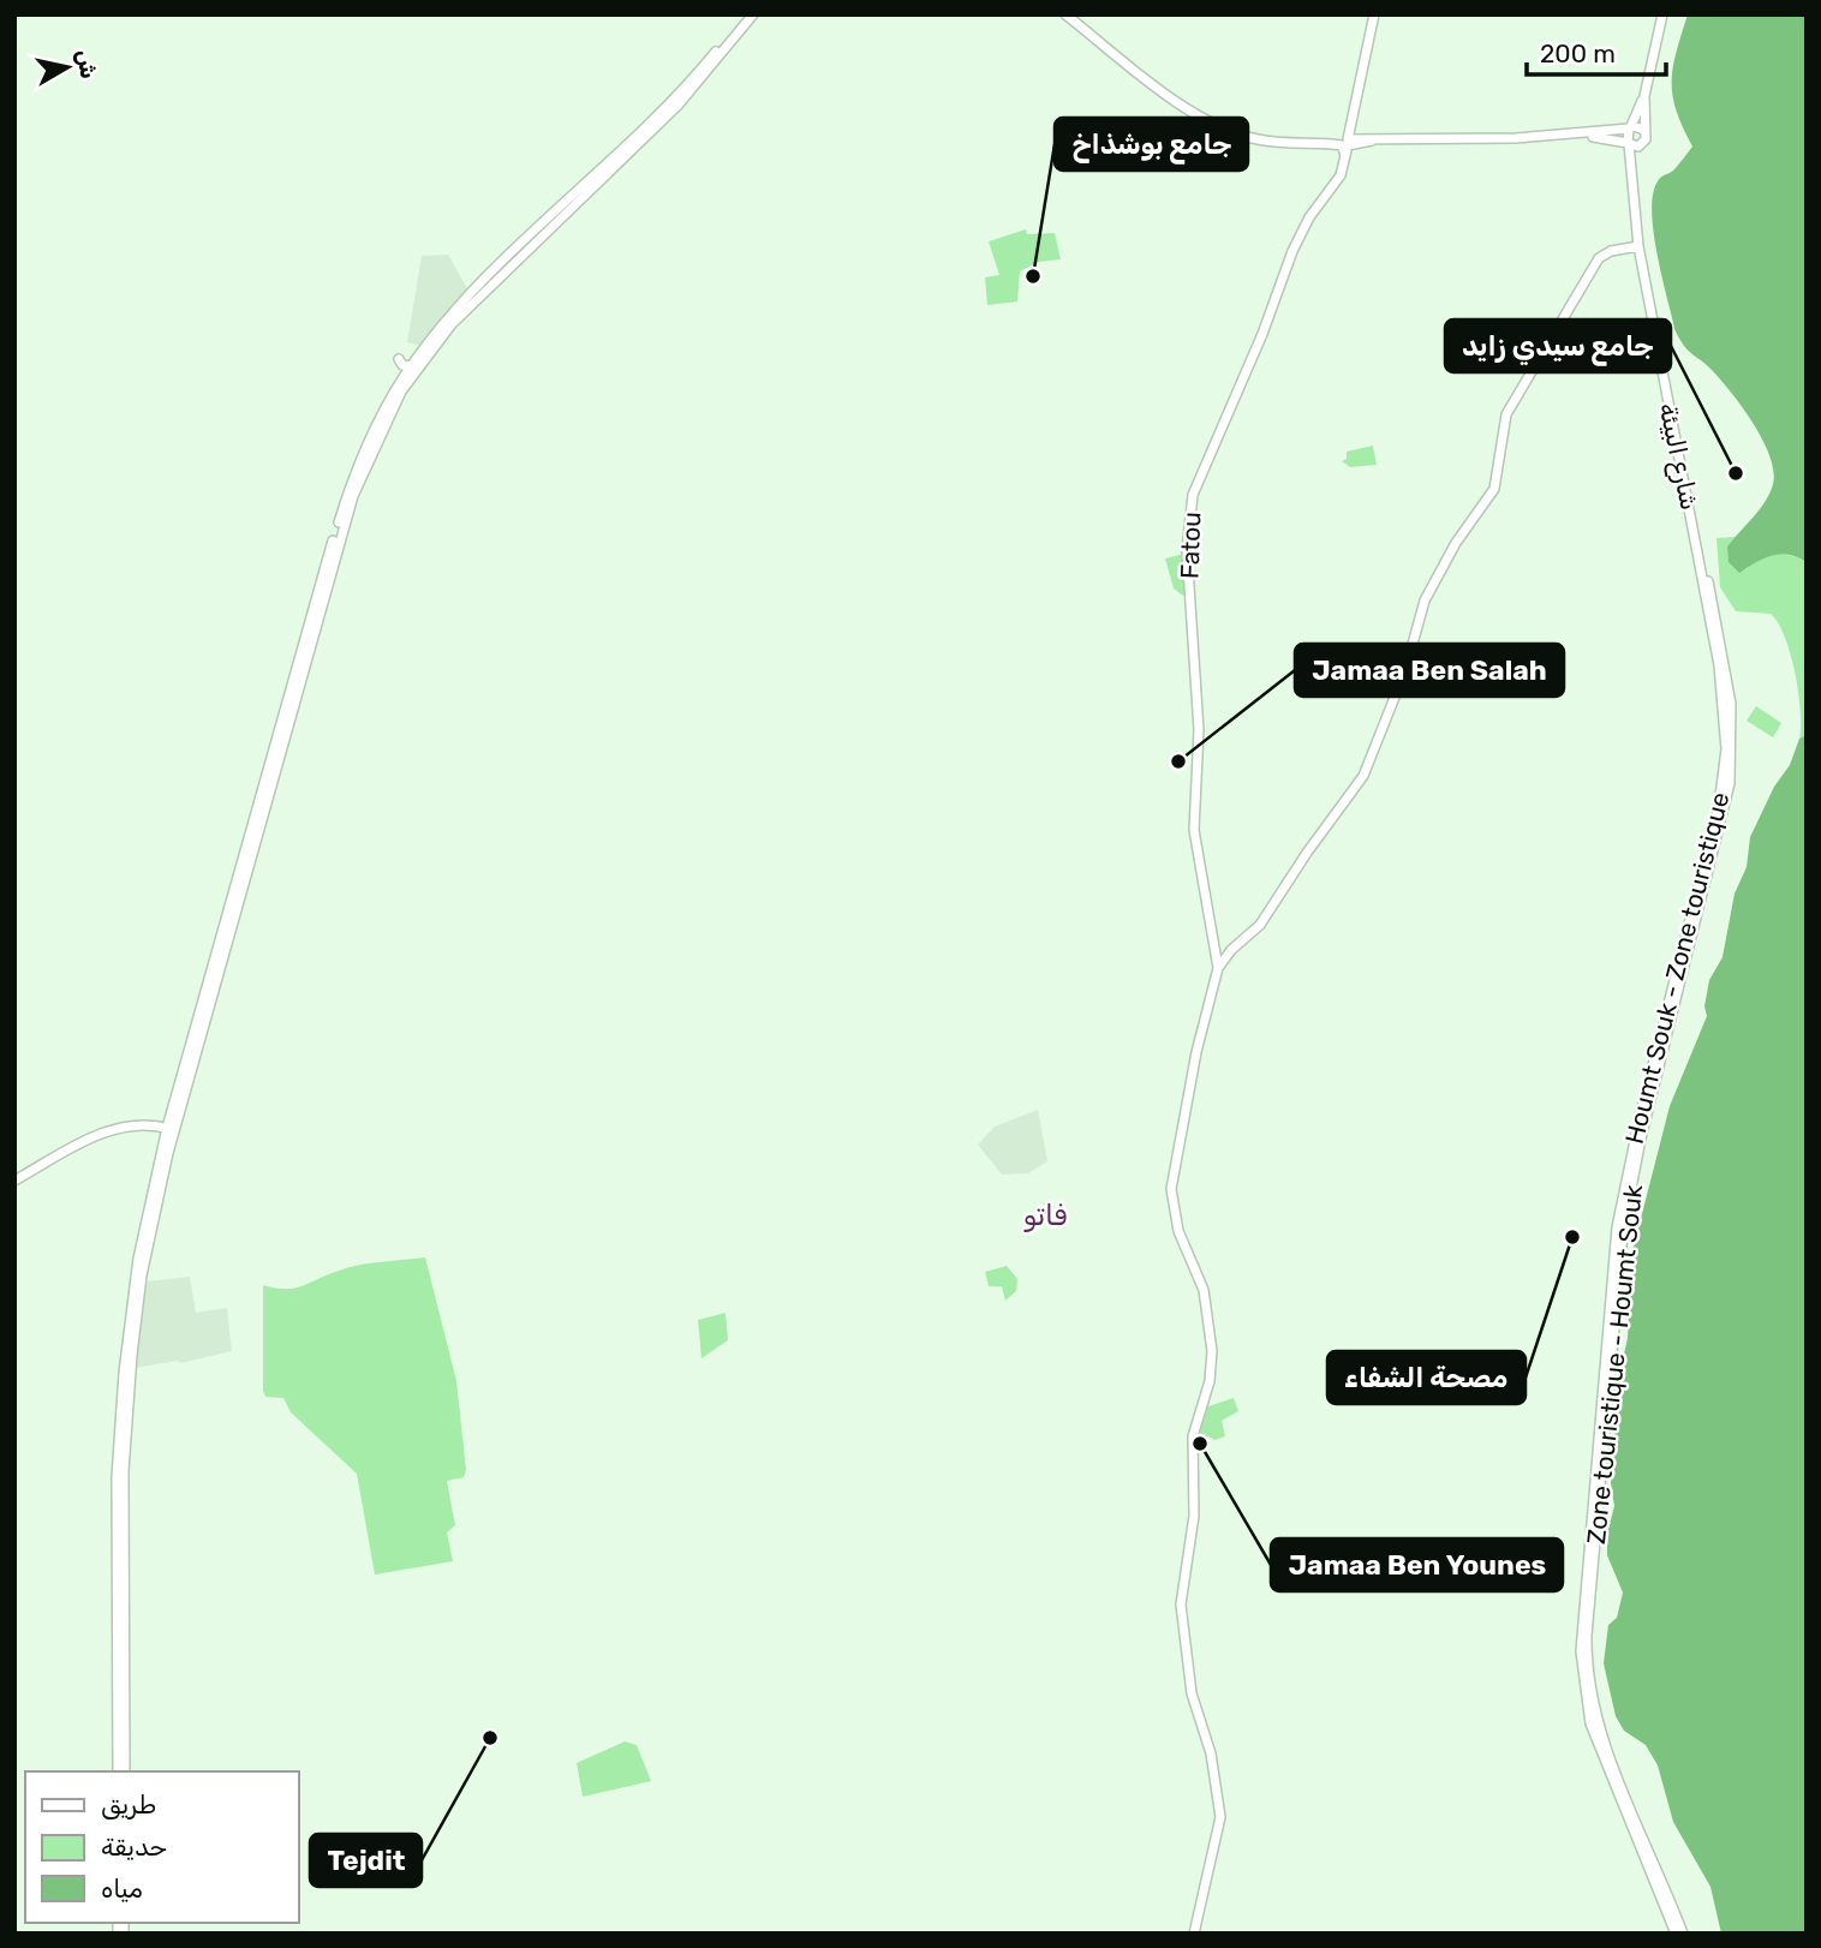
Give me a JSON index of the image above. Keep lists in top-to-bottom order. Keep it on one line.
{"streets":{"main road":["شارع البيئة","Fatou","Houmt Souk - Zone touristique"]},"crossings":[["شارع البيئة","Fatou"],["شارع البيئة","Houmt Souk - Zone touristique"]],"districts":["فاتو"],"places":["جامع بوشذاخ","جامع سيدي زايد","Jamaa Ben Salah","مصحة الشفاء","Jamaa Ben Younes","Tejdit"],"legend":["طريق","حديقة","مياه"],"scale_bar":"200 m","north":"right"}
